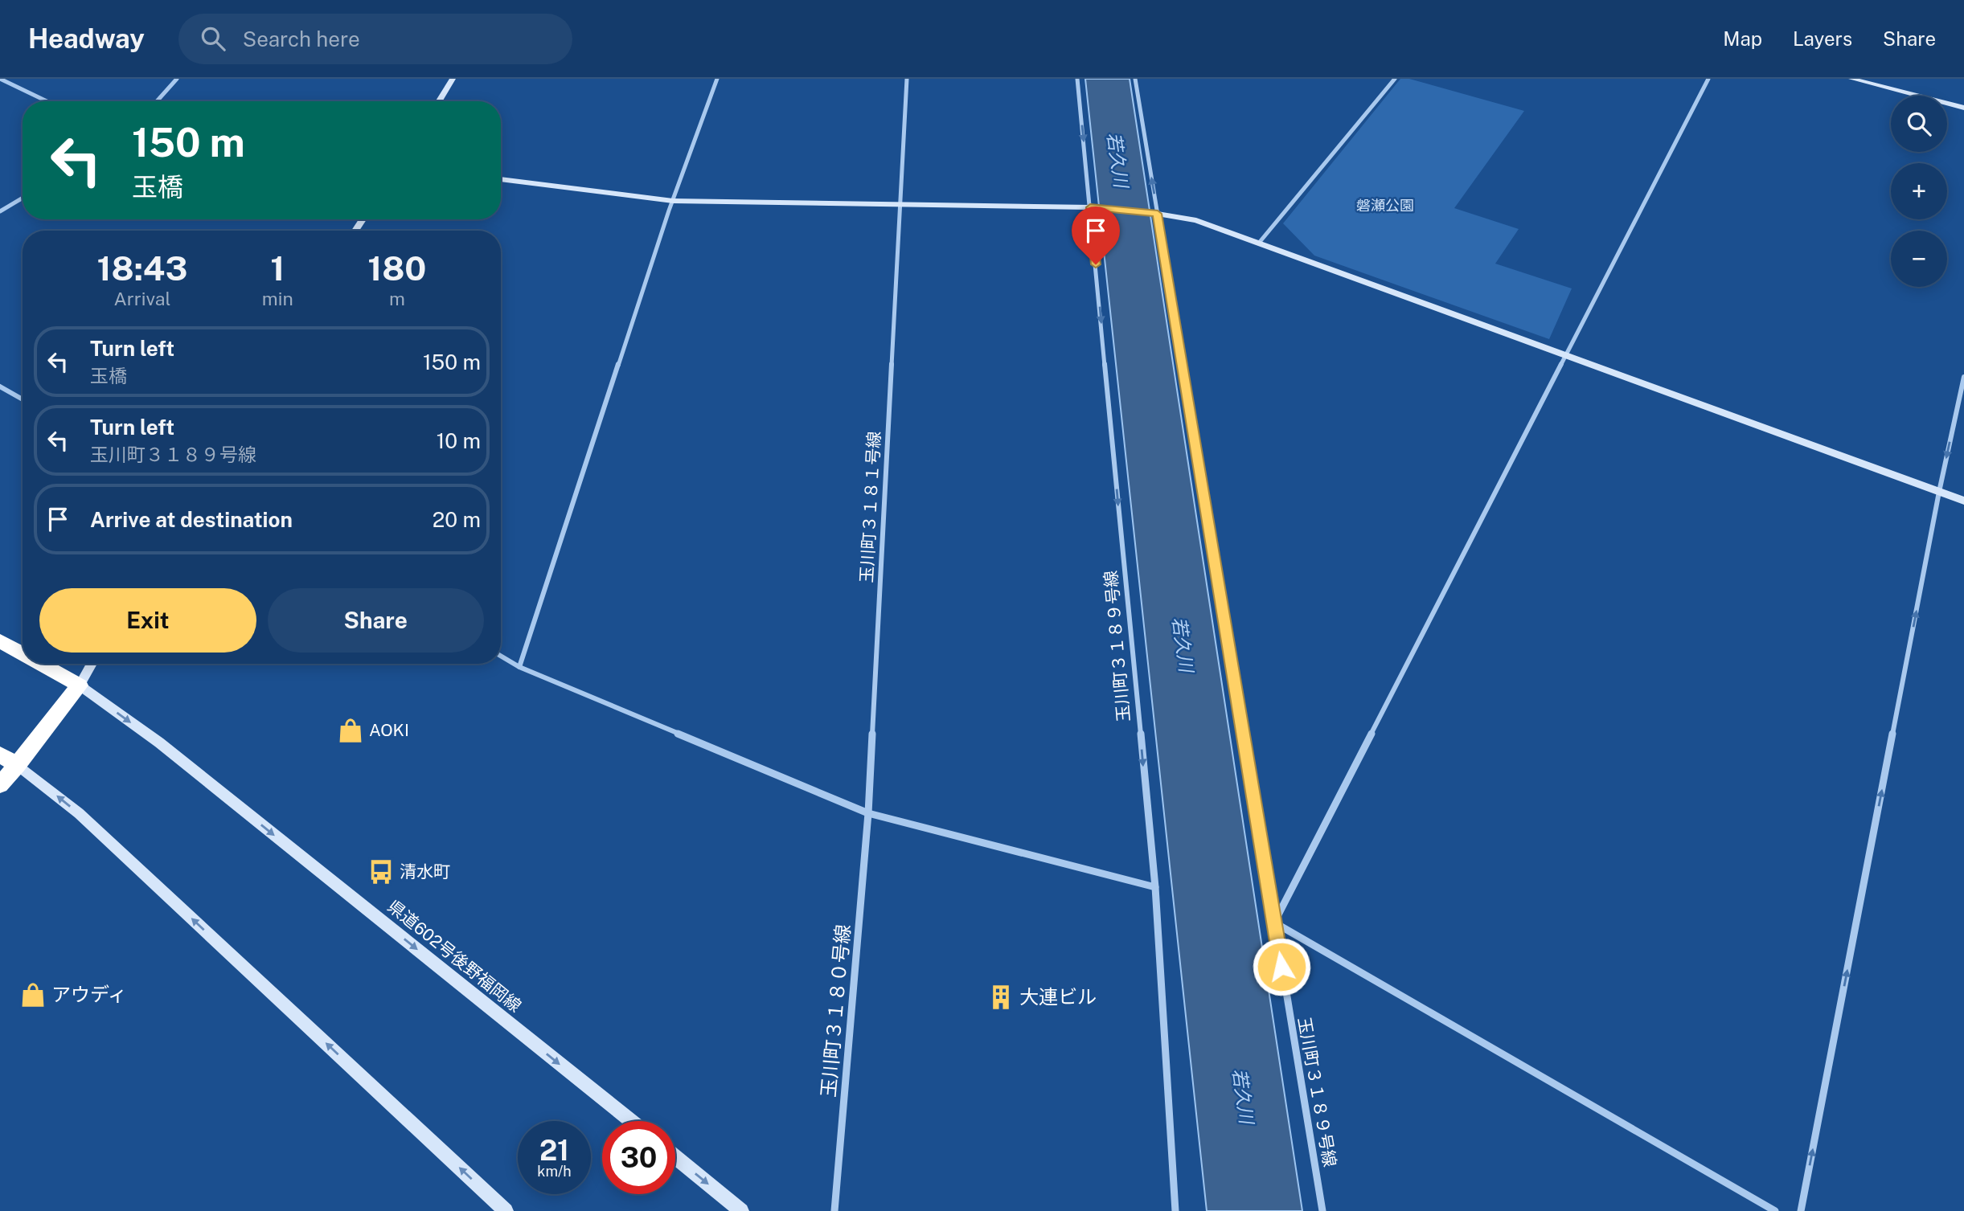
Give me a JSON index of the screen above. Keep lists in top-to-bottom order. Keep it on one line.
{"streets":{"street":["玉川町３１８１号線","玉川町３１８９号線","県道602号後野福岡線","玉川町３１８０号線"]},"crossings":[["玉川町３１８１号線","玉川町３１８０号線"]],"one_way":["県道602号後野福岡線"],"water":["若久川"],"parks":["磐瀬公園"],"places":{"shop":["AOKI","アウディ"],"bus stop":["清水町"],"building":["大連ビル"]},"page":{"header":"Headway","search":"Search here","nav":["Map","Layers","Share"],"map_buttons":["+","−"],"turn":["150 m","玉橋"],"eta":["18:43","Arrival","1","min","180","m"],"list":[{"name":"Turn left","note":"玉橋","value":"150 m"},{"name":"Turn left","note":"玉川町３１８９号線","value":"10 m"},{"name":"Arrive at destination","value":"20 m"}],"buttons":["Exit","Share"],"speed":"21 km/h","limit":"30"}}
